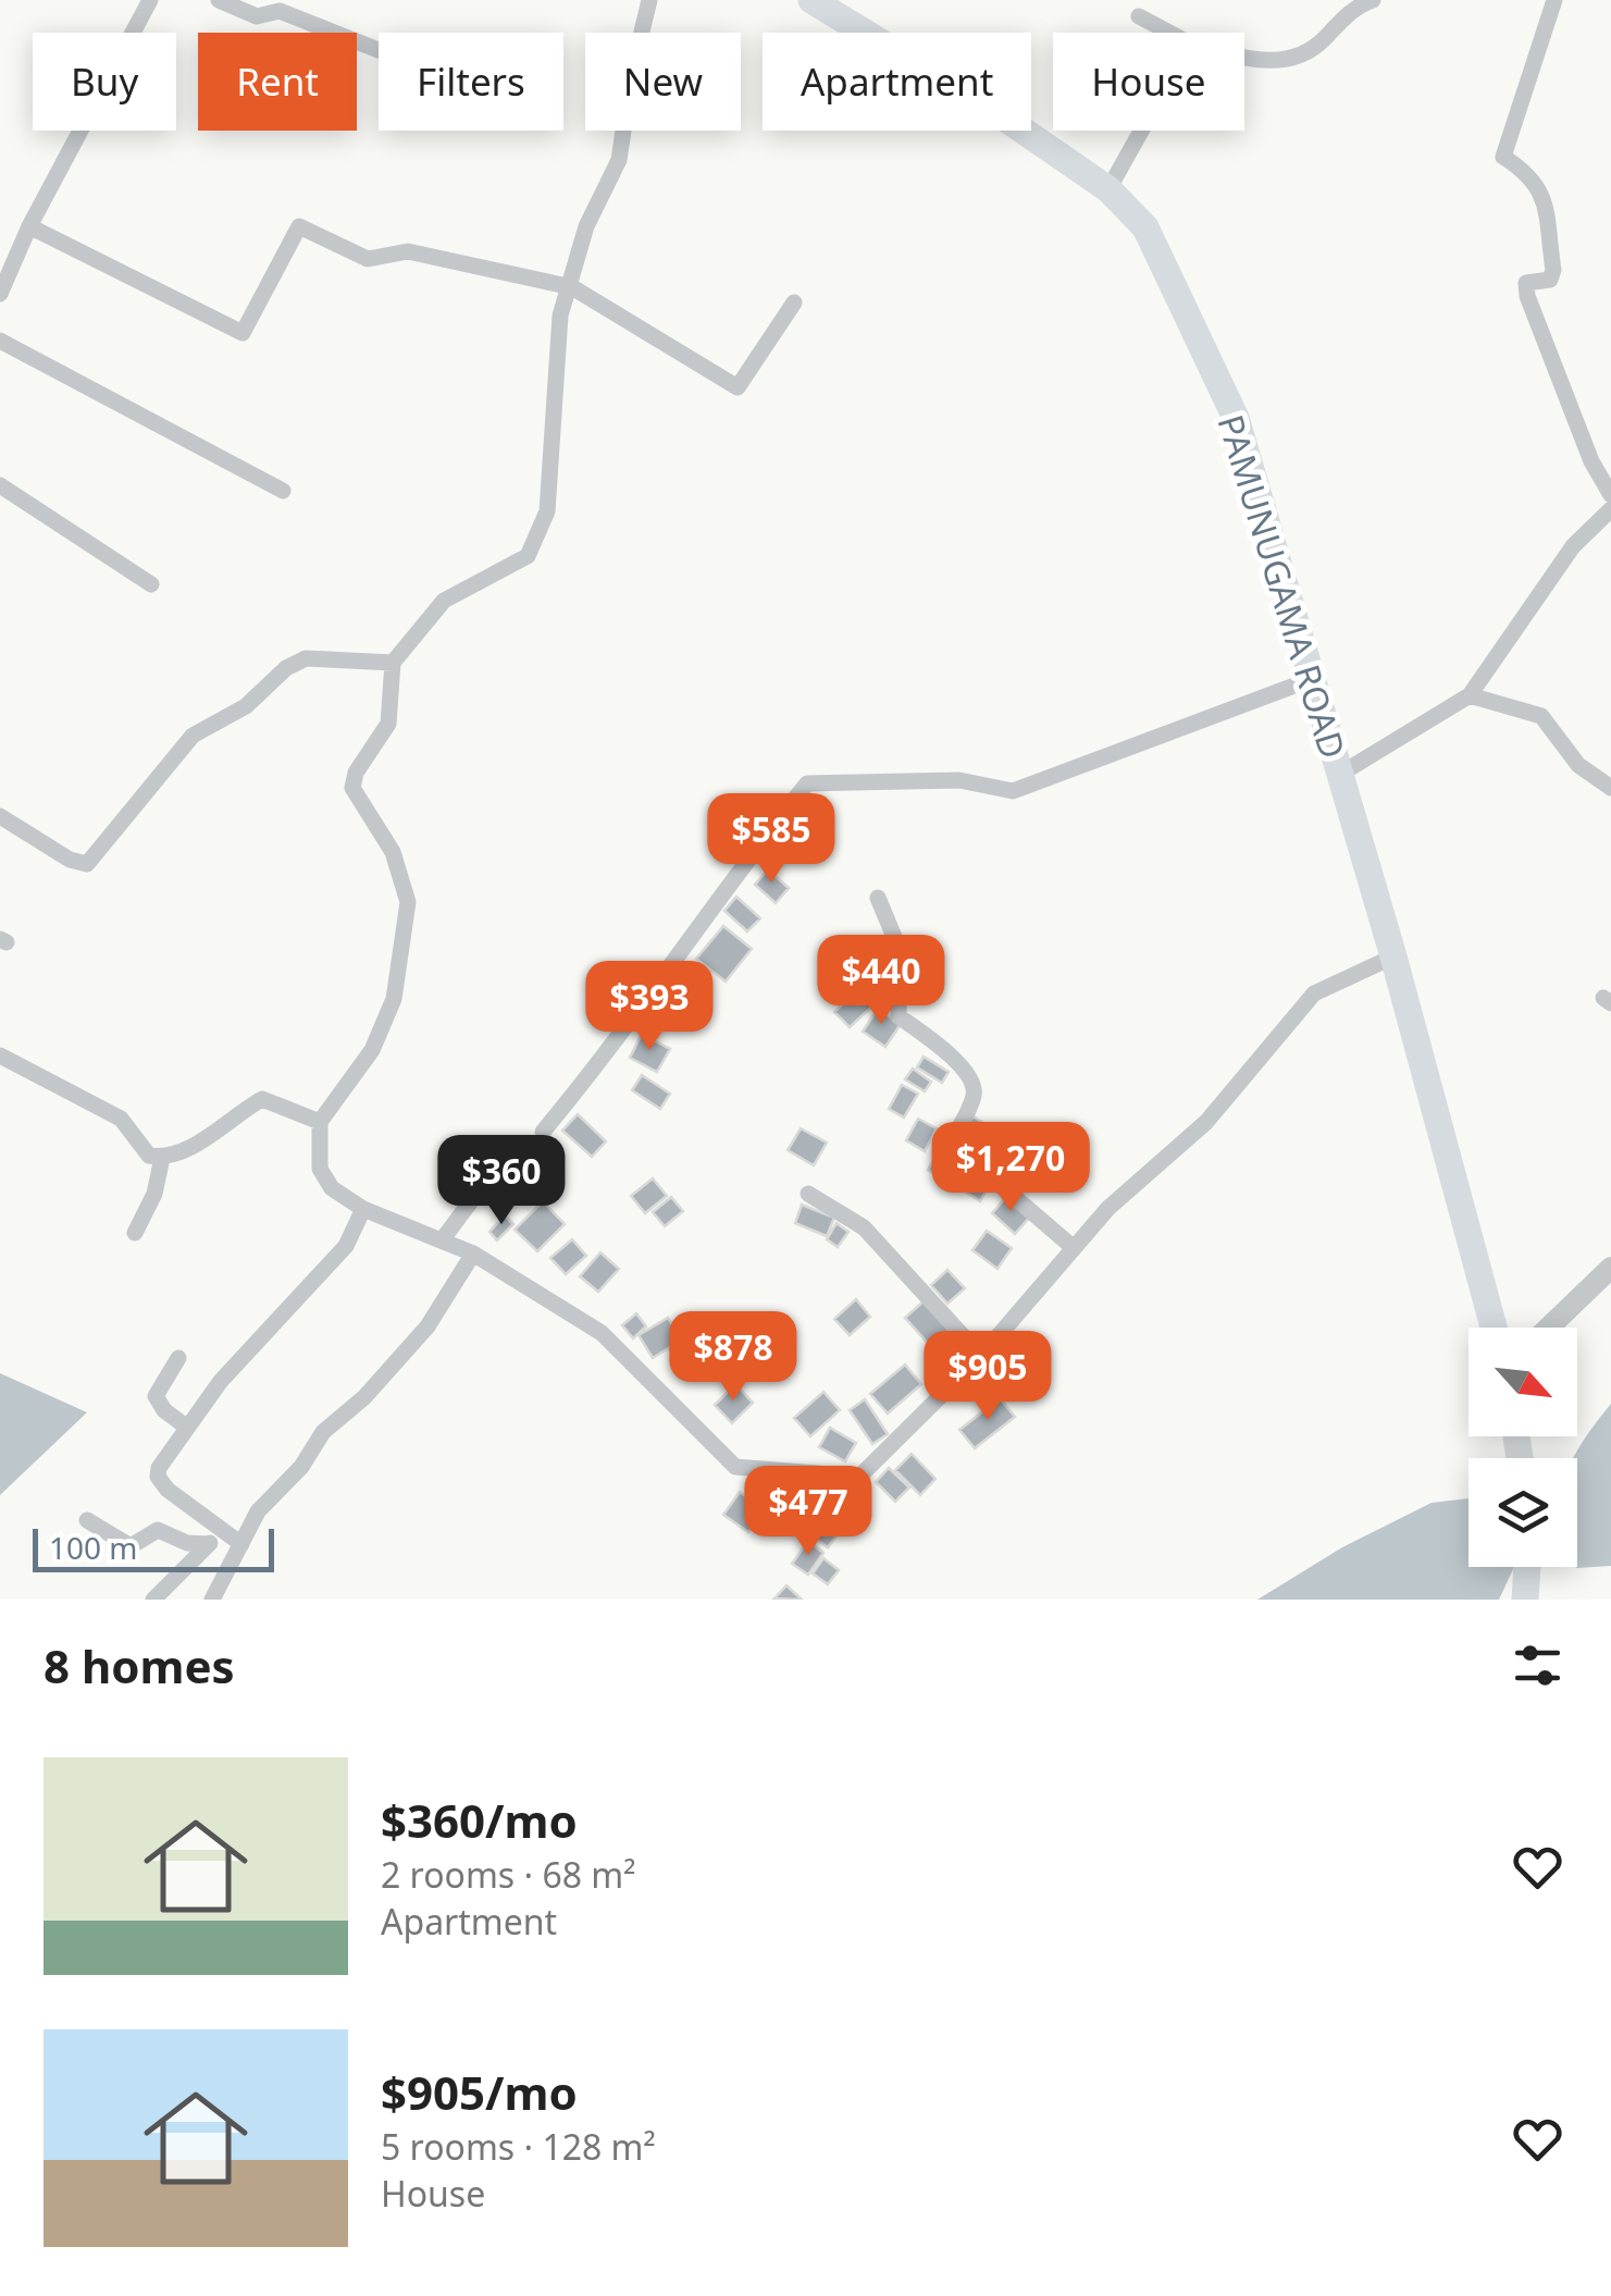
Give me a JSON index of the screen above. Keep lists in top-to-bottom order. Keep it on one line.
{"streets":{"main road":["PAMUNUGAMA ROAD"]},"scale_bar":"100 m","north":"bottom right","page":{"chip":["Buy","Rent","Filters","New","Apartment","House"],"price":["$585","$440","$393","$1,270","$360","$878","$905","$477"],"scale":"100 m","heading":"8 homes","list":[{"name":"$360/mo","note":"2 rooms · 68 m² · Apartment"},{"name":"$905/mo","note":"5 rooms · 128 m² · House"}]}}
